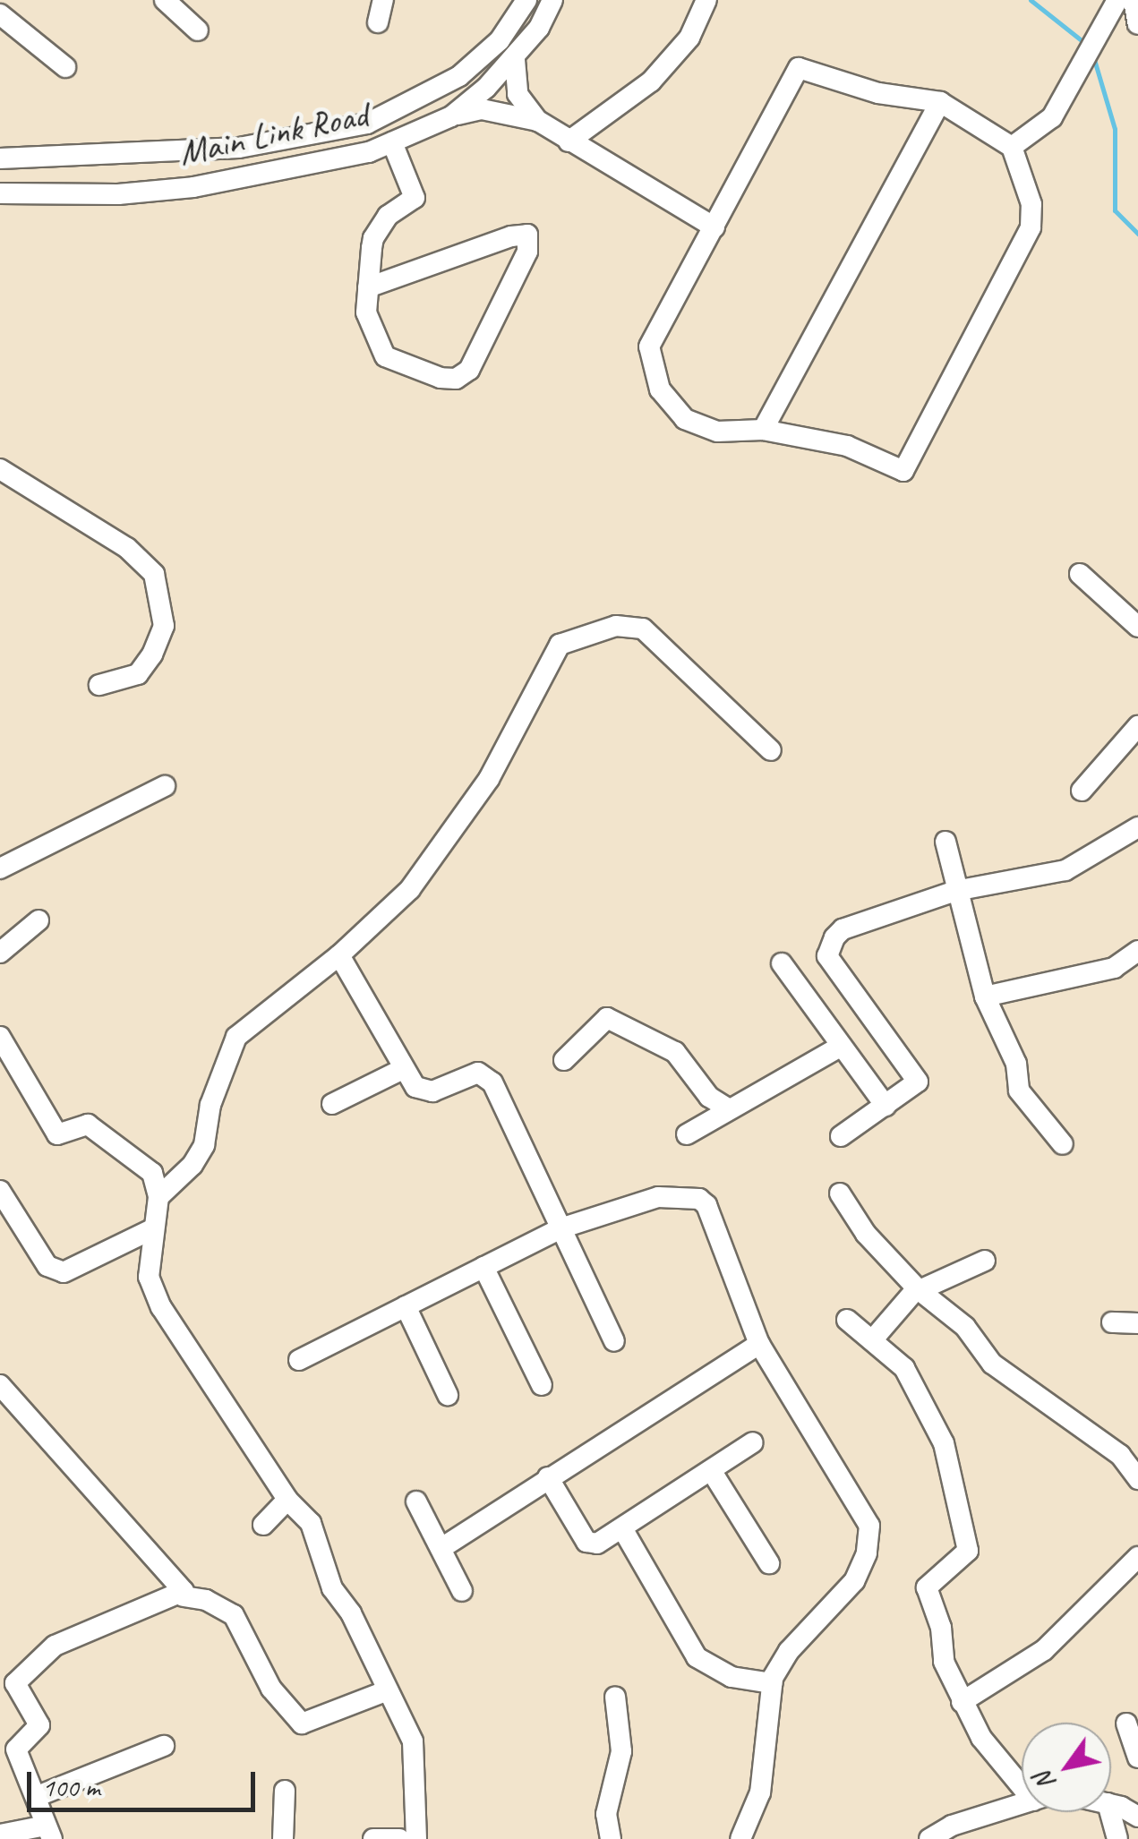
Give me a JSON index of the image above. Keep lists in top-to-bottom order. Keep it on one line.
{"streets":{"street":["Main Link Road"]},"scale_bar":"100 m","north":"bottom left"}
